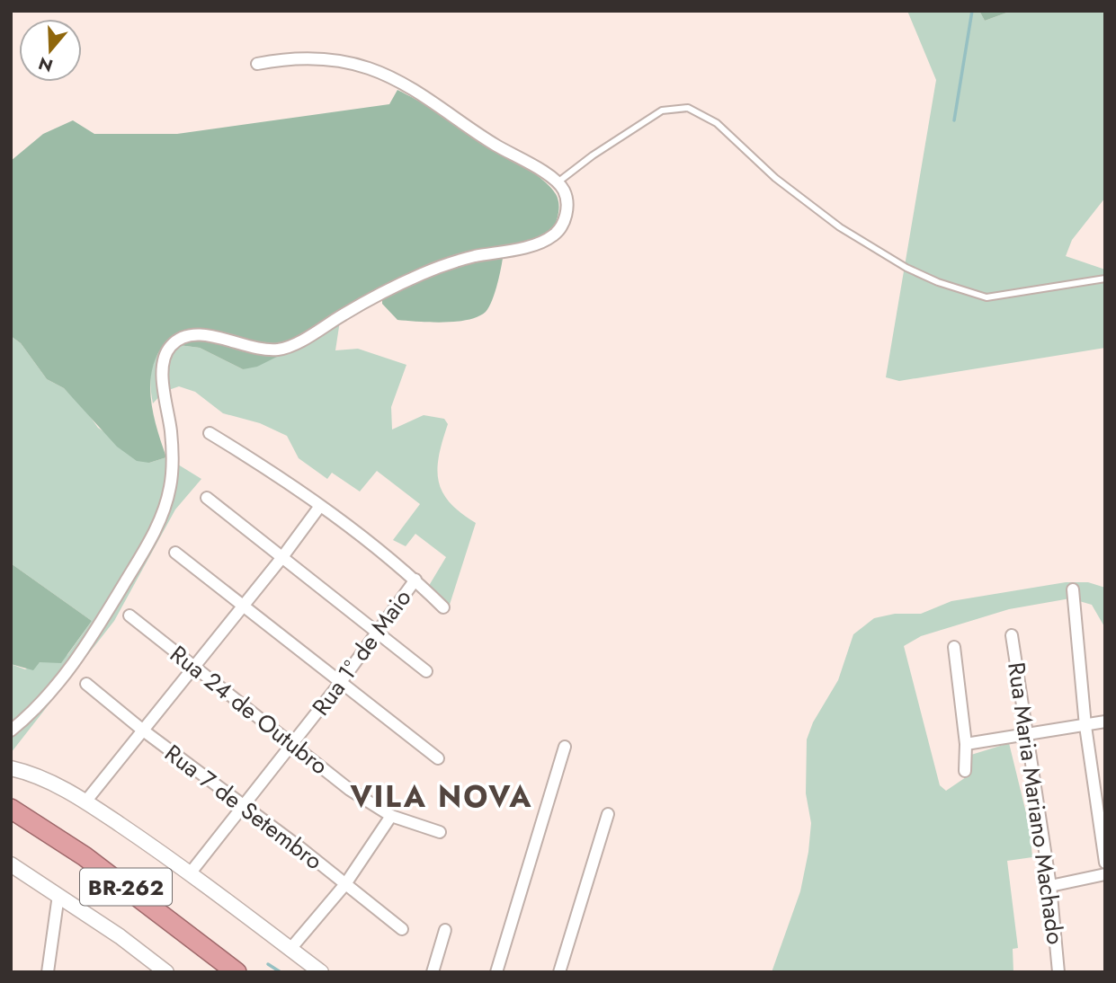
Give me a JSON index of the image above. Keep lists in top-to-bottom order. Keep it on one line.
{"streets":{"highway":["BR-262"],"street":["Rua 1º de Maio","Rua 24 de Outubro","Rua Maria Mariano Machado","Rua 7 de Setembro"]},"crossings":[["Rua 1º de Maio","Rua 24 de Outubro"],["Rua 1º de Maio","Rua 7 de Setembro"]],"districts":["VILA NOVA"],"north":"bottom"}
